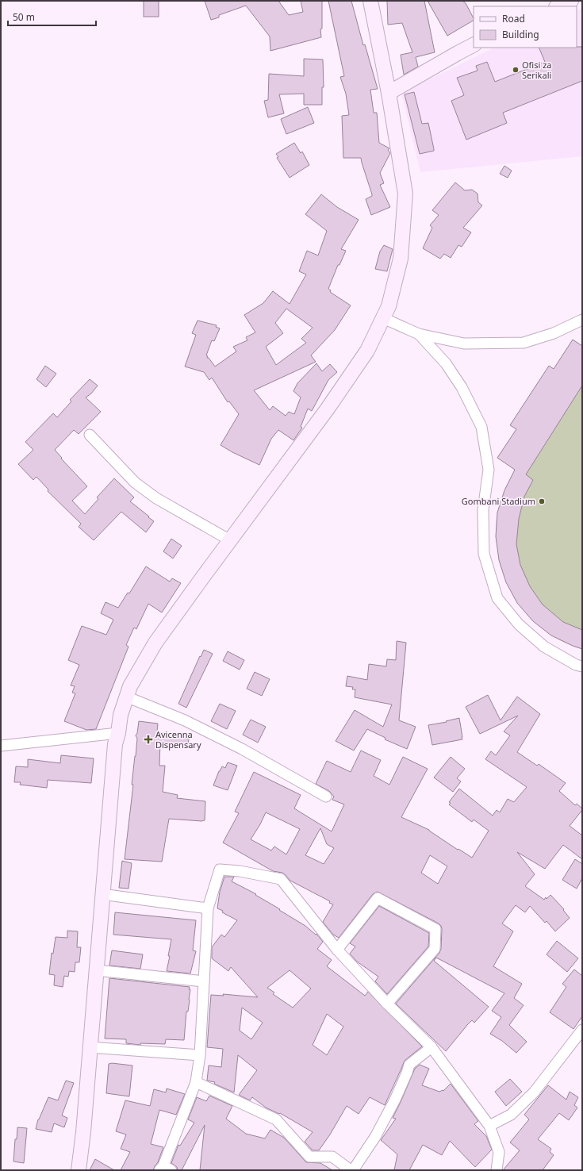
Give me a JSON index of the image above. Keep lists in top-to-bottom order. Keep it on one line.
{"places":{"other":["Ofisi za Serikali","Gombani Stadium"],"health":["Avicenna Dispensary"]},"legend":["Road","Building"],"scale_bar":"50 m"}
